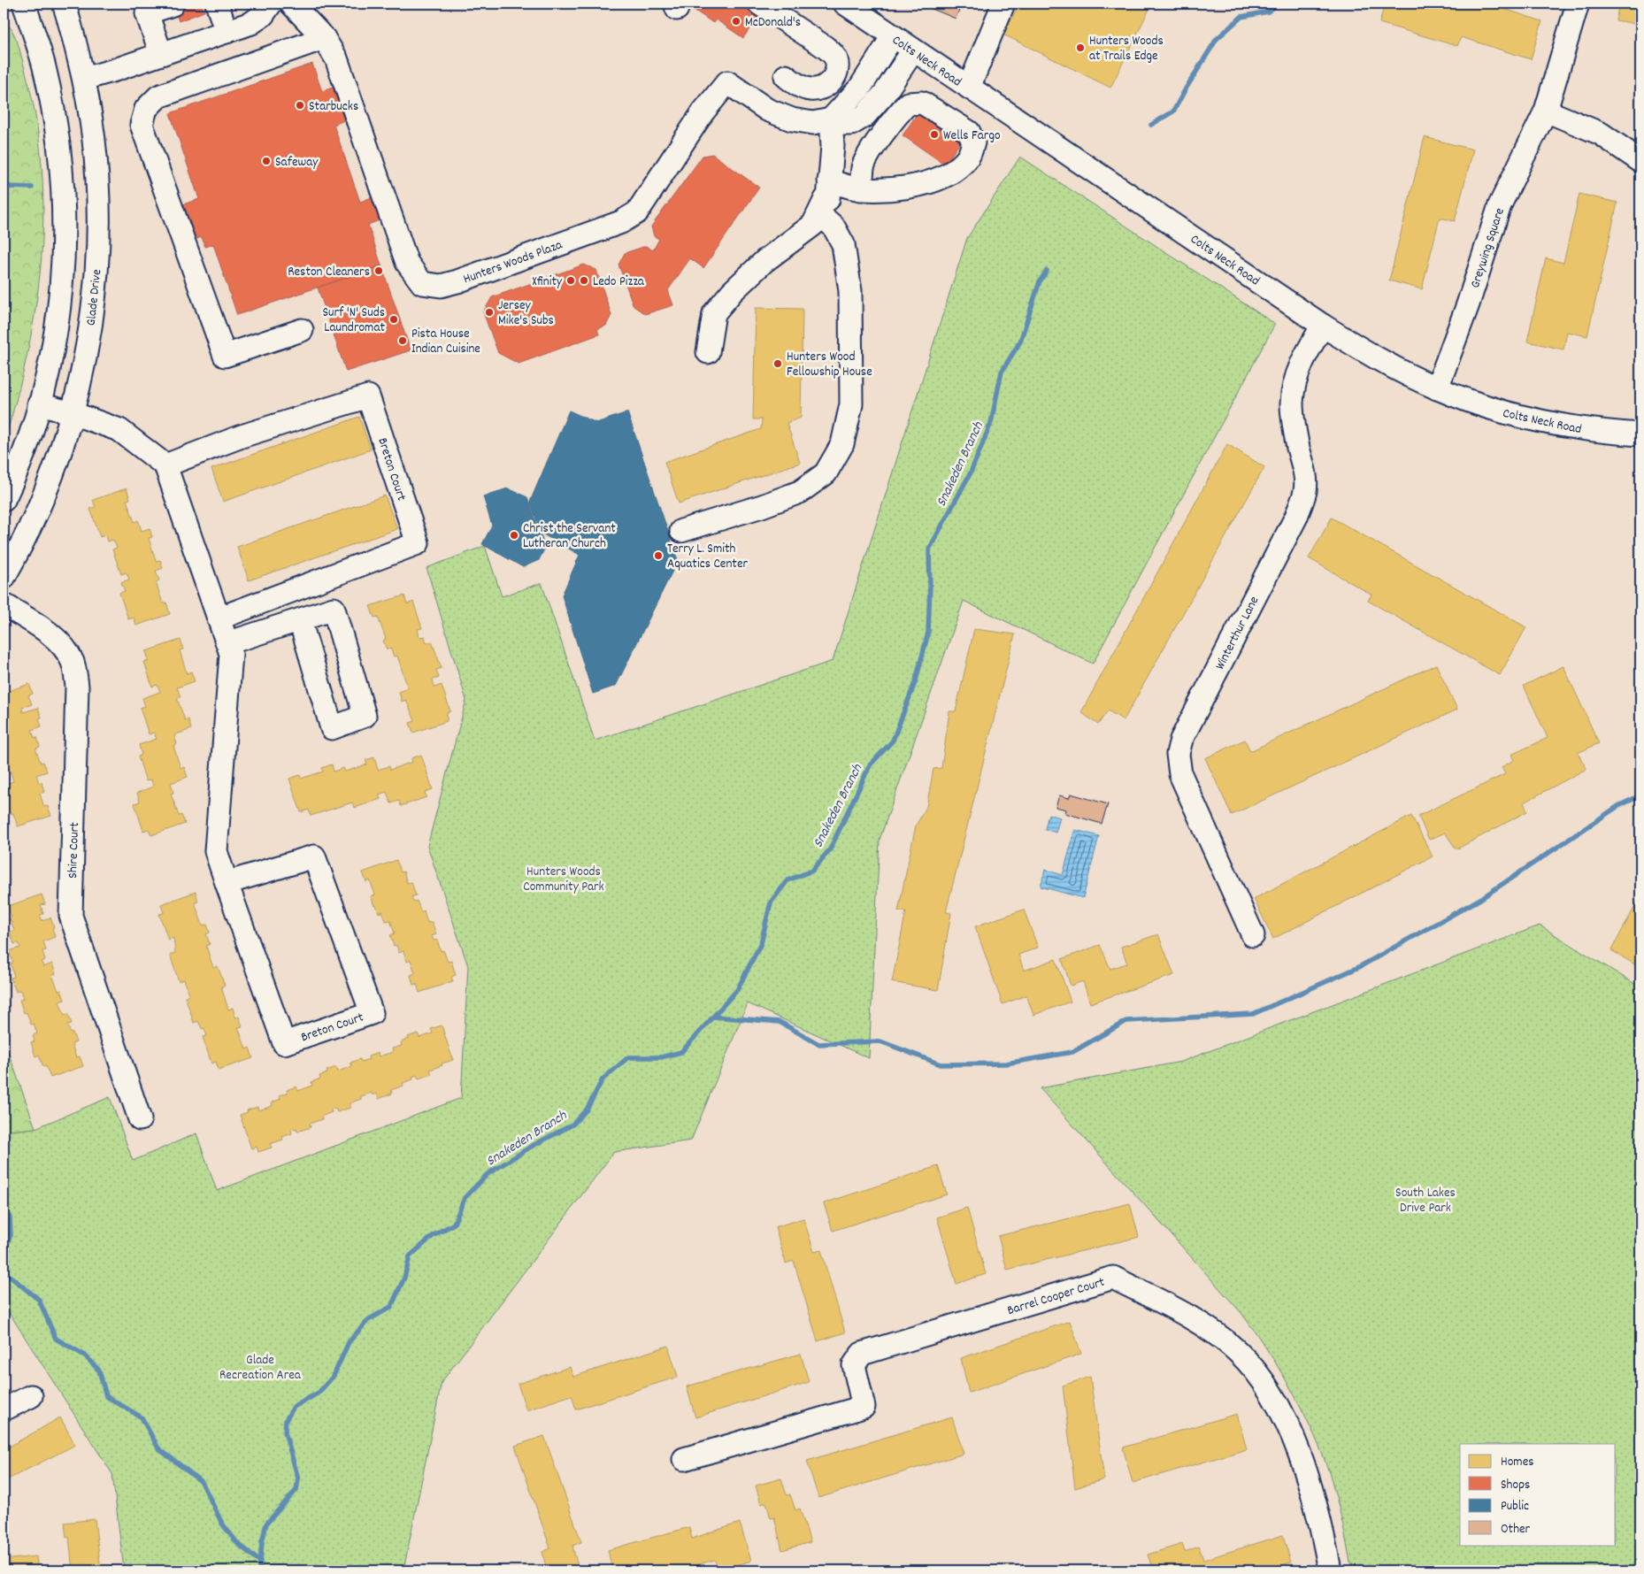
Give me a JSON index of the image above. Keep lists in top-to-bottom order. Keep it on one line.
{"streets":{"street":["Colts Neck Road","Greywing Square","Hunters Woods Plaza","Glade Drive","Breton Court","Winterthur Lane","Shire Court","Barrel Cooper Court"]},"crossings":[["Colts Neck Road","Greywing Square"],["Colts Neck Road","Hunters Woods Plaza"],["Colts Neck Road","Winterthur Lane"]],"water":["Snakeden Branch"],"parks":["Hunters Woods Community Park","South Lakes Drive Park","Glade Recreation Area"],"places":["McDonald's","Hunters Woods at Trails Edge","Starbucks","Wells Fargo","Safeway","Reston Cleaners","Xfinity","Ledo Pizza","Jersey Mike's Subs","Surf 'N' Suds Laundromat","Pista House Indian Cuisine","Hunters Wood Fellowship House","Christ the Servant Lutheran Church","Terry L. Smith Aquatics Center"],"legend":["Homes","Shops","Public","Other"]}
